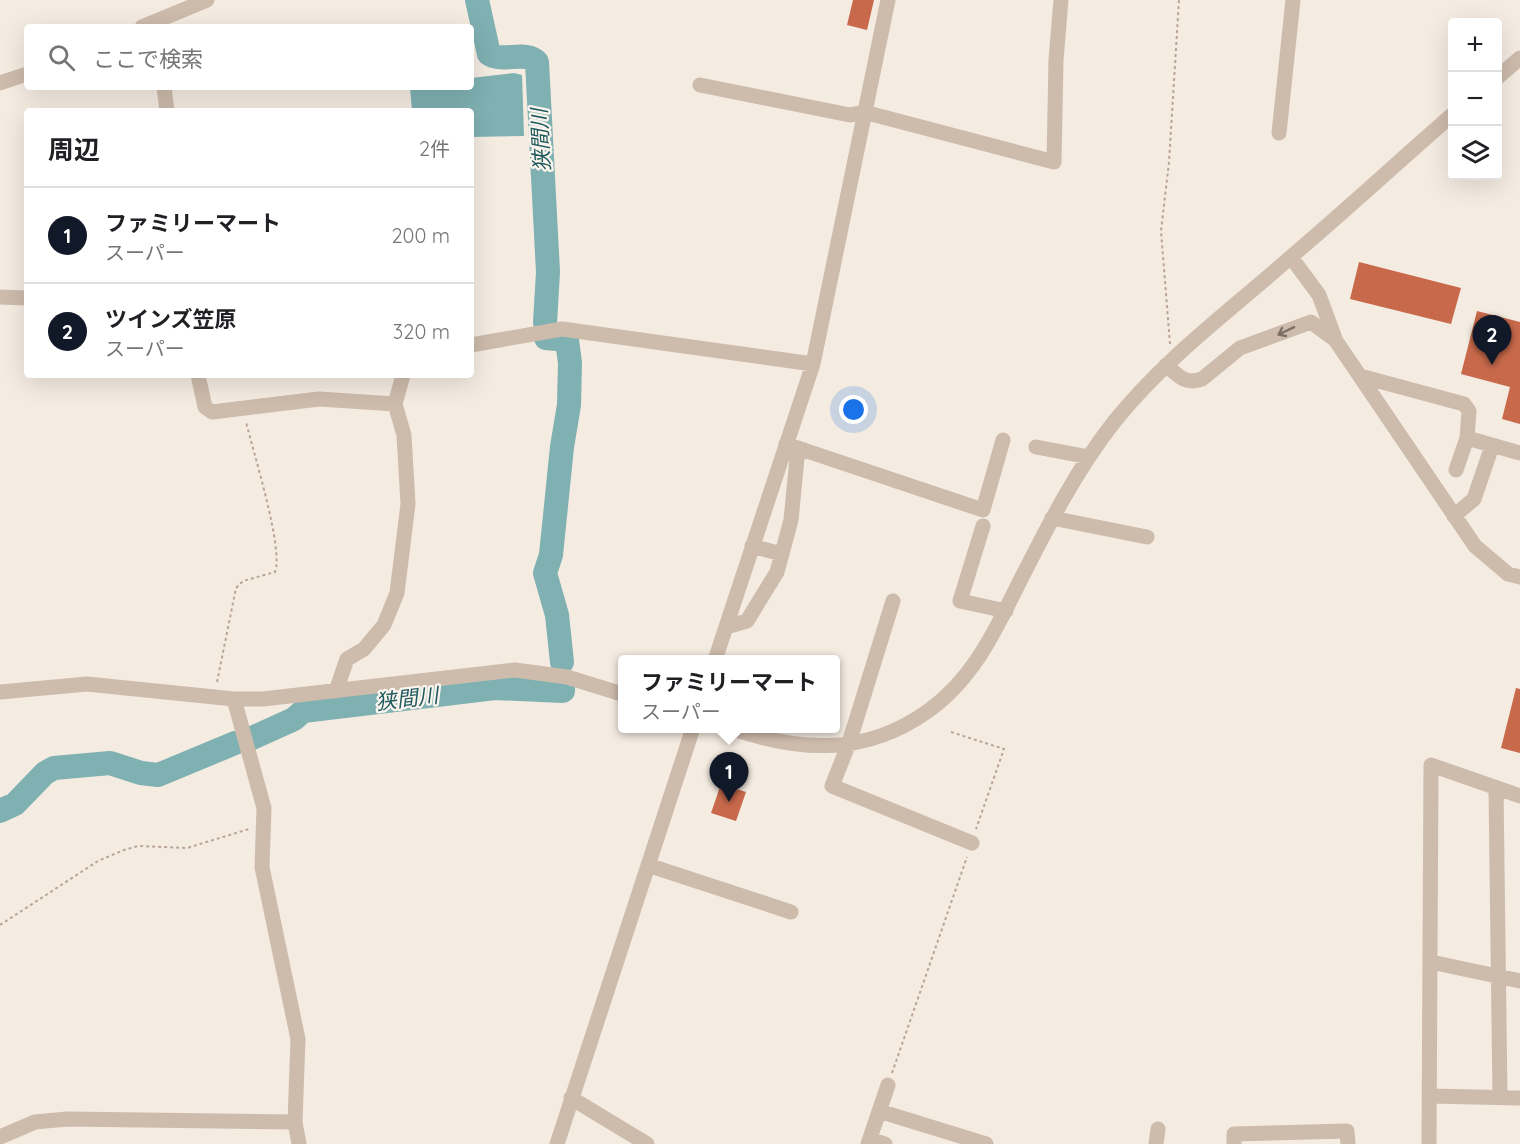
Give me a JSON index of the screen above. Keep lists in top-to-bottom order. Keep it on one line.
{"water":["狭間川"],"page":{"map_buttons":["+","−"],"search":"ここで検索","heading":["周辺","2件"],"list":[{"mark":"1","name":"ファミリーマート","note":"スーパー","value":"200 m"},{"mark":"2","name":"ツインズ笠原","note":"スーパー","value":"320 m"}],"pins":["2","1"],"popup":["ファミリーマート","スーパー"]}}
